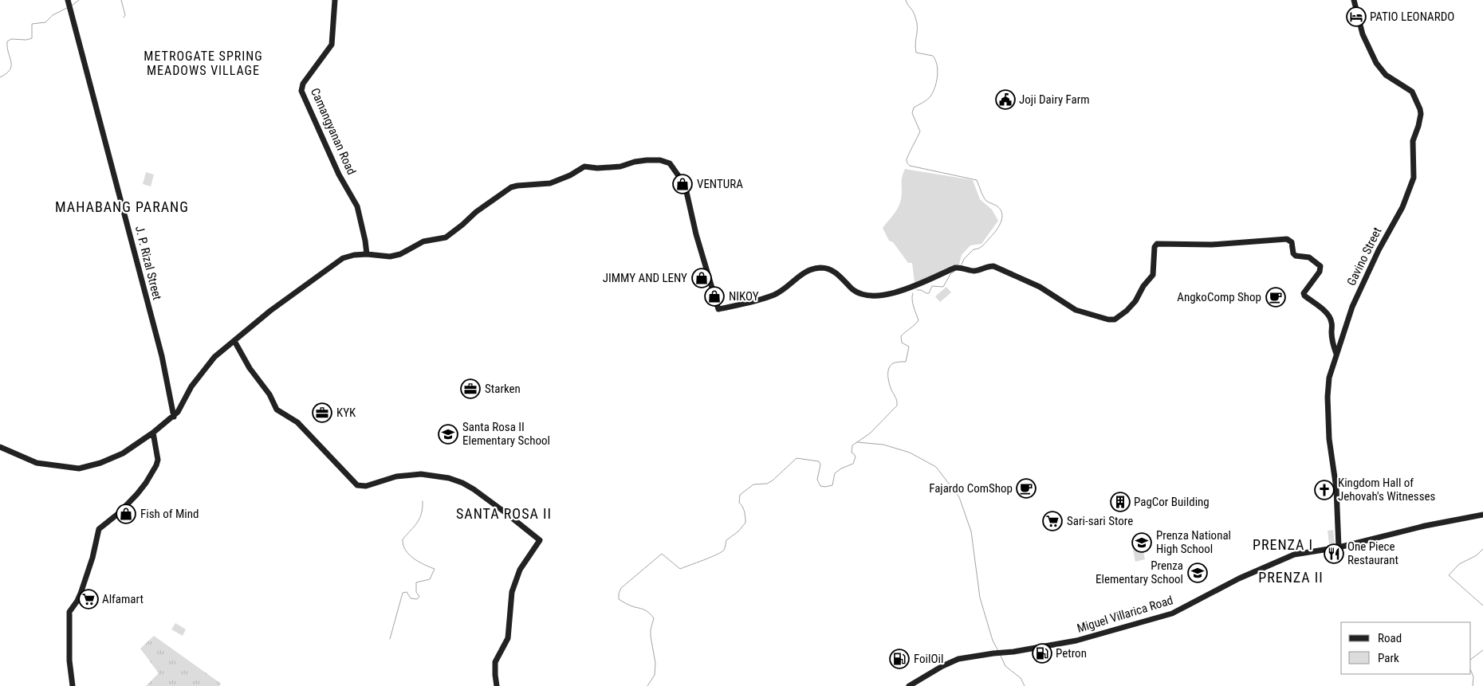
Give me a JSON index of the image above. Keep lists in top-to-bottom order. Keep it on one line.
{"streets":{"street":["Camangyanan Road","Gavino Street","J. P. Rizal Street","Miguel Villarica Road"]},"crossings":[["Gavino Street","Miguel Villarica Road"]],"districts":["METROGATE SPRING MEADOWS VILLAGE","MAHABANG PARANG","SANTA ROSA II","PRENZA I","PRENZA II"],"places":{"hotel":["PATIO LEONARDO"],"public building":["Joji Dairy Farm"],"shop":["VENTURA","JIMMY AND LENY","NIKOY","Fish of Mind"],"cafe":["AngkoComp Shop","Fajardo ComShop"],"office":["Starken","KYK"],"school or university":["Santa Rosa II Elementary School","Prenza National High School","Prenza Elementary School"],"church":["Kingdom Hall of Jehovah's Witnesses"],"building":["PagCor Building"],"supermarket":["Sari-sari Store","Alfamart"],"restaurant":["One Piece Restaurant"],"fuel station":["Petron","FoilOil"]},"legend":["Road","Park"]}
